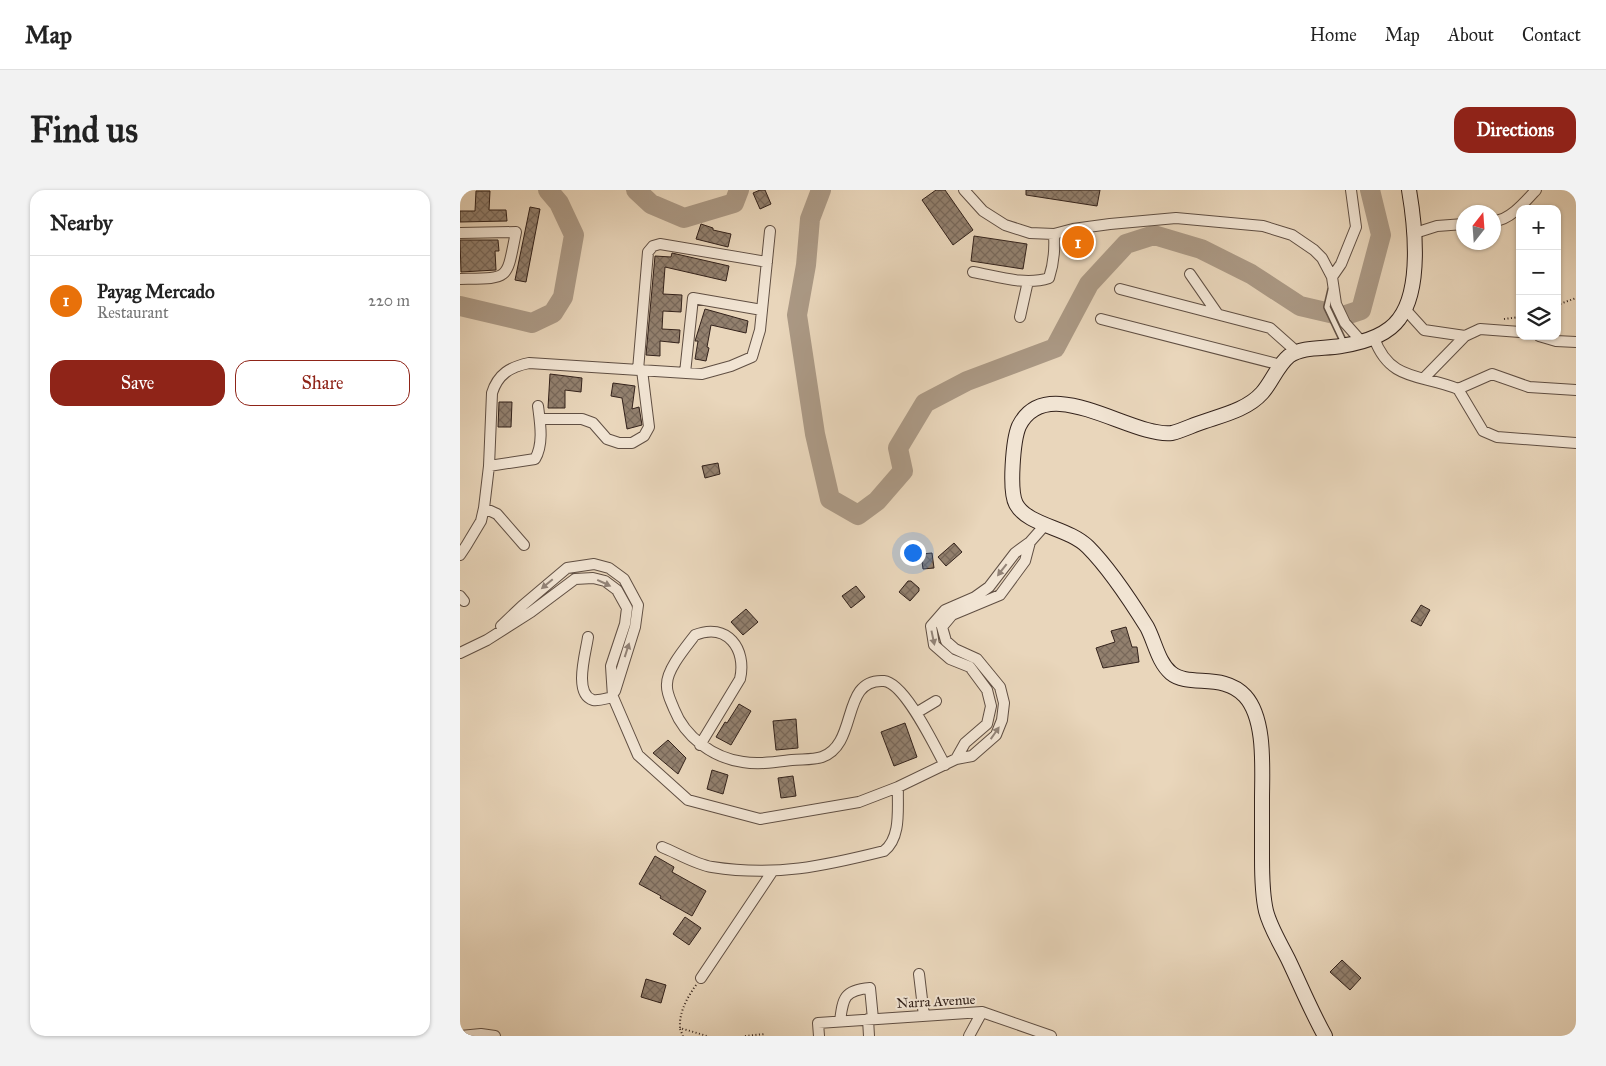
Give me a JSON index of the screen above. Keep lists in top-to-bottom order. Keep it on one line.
{"streets":{"street":["Narra Avenue"]},"north":"top","page":{"header":"Map","nav":["Home","Map","About","Contact"],"buttons":["Directions",["Save","Share"]],"title":"Find us","heading":"Nearby","map_buttons":["+","−"],"pins":"1","list":[{"mark":"1","name":"Payag Mercado","note":"Restaurant","value":"220 m"}]}}
